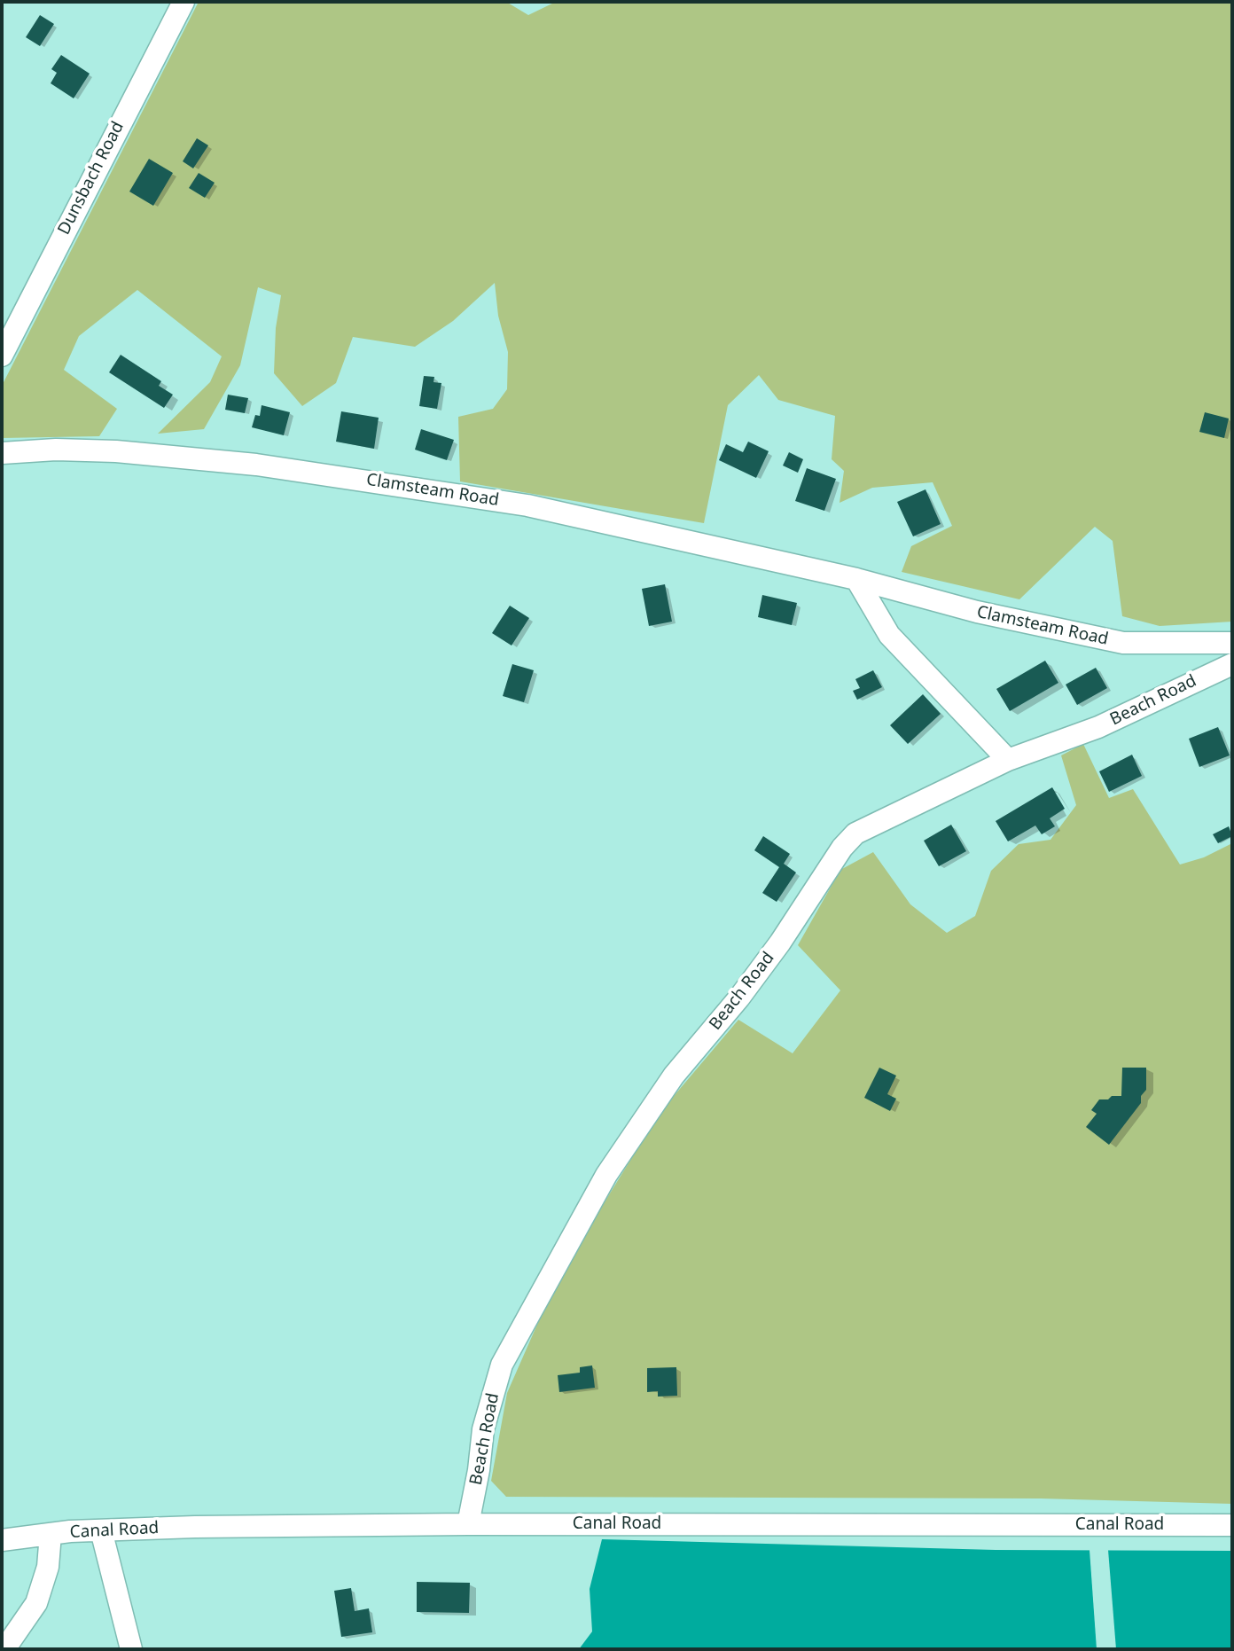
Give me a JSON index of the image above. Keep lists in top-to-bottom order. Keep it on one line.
{"streets":{"street":["Dunsbach Road","Clamsteam Road","Beach Road","Canal Road"]},"crossings":[["Beach Road","Canal Road"]]}
